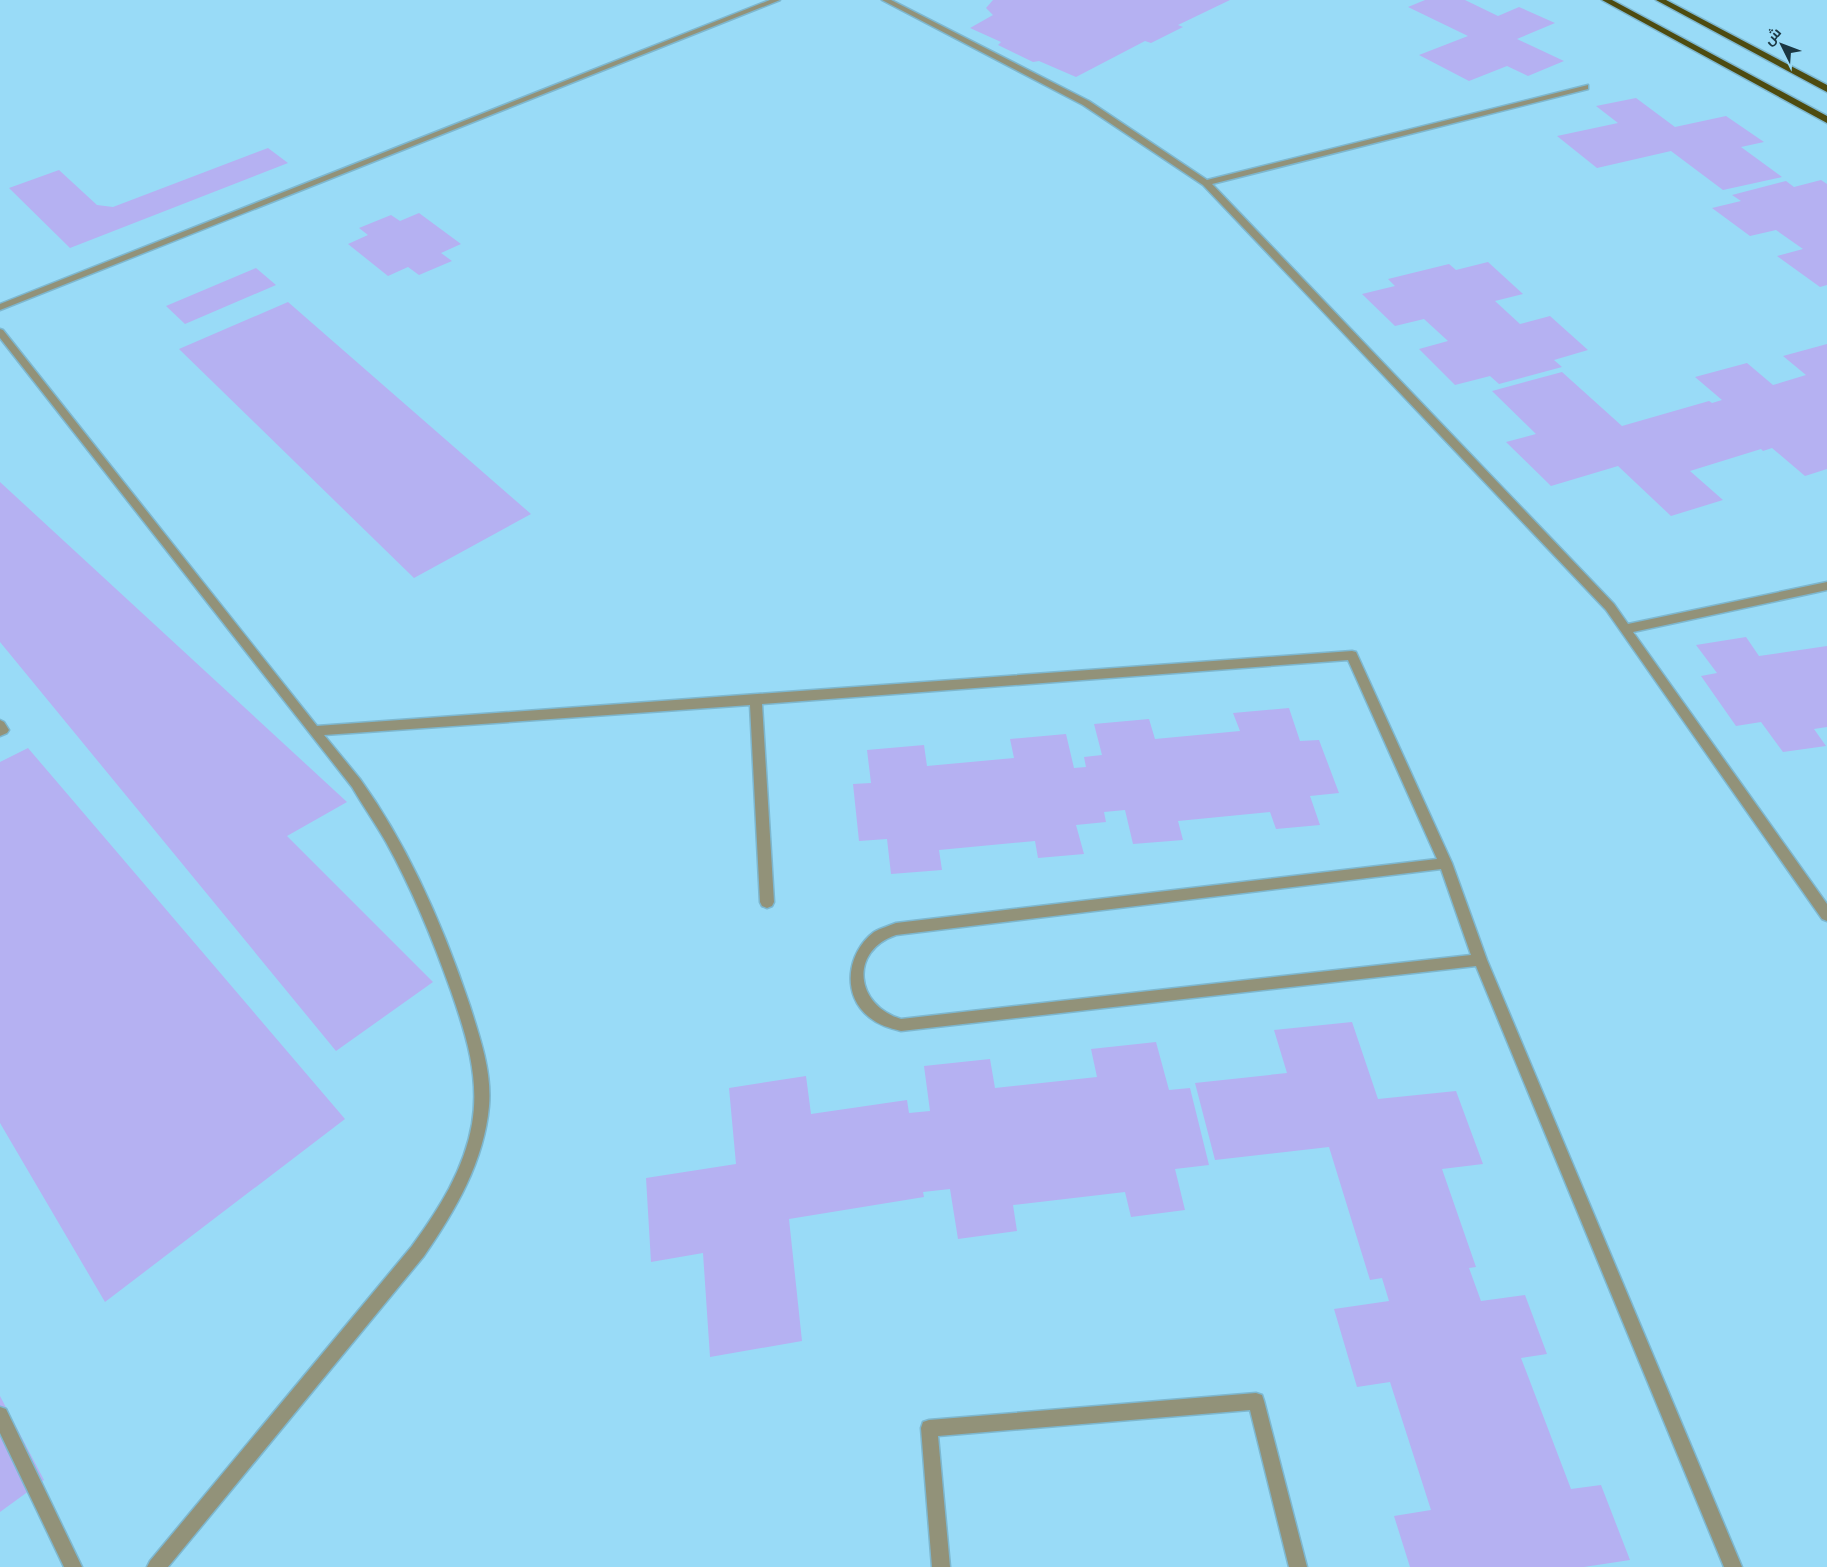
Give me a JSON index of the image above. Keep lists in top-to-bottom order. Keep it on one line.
{"north":"top left"}
